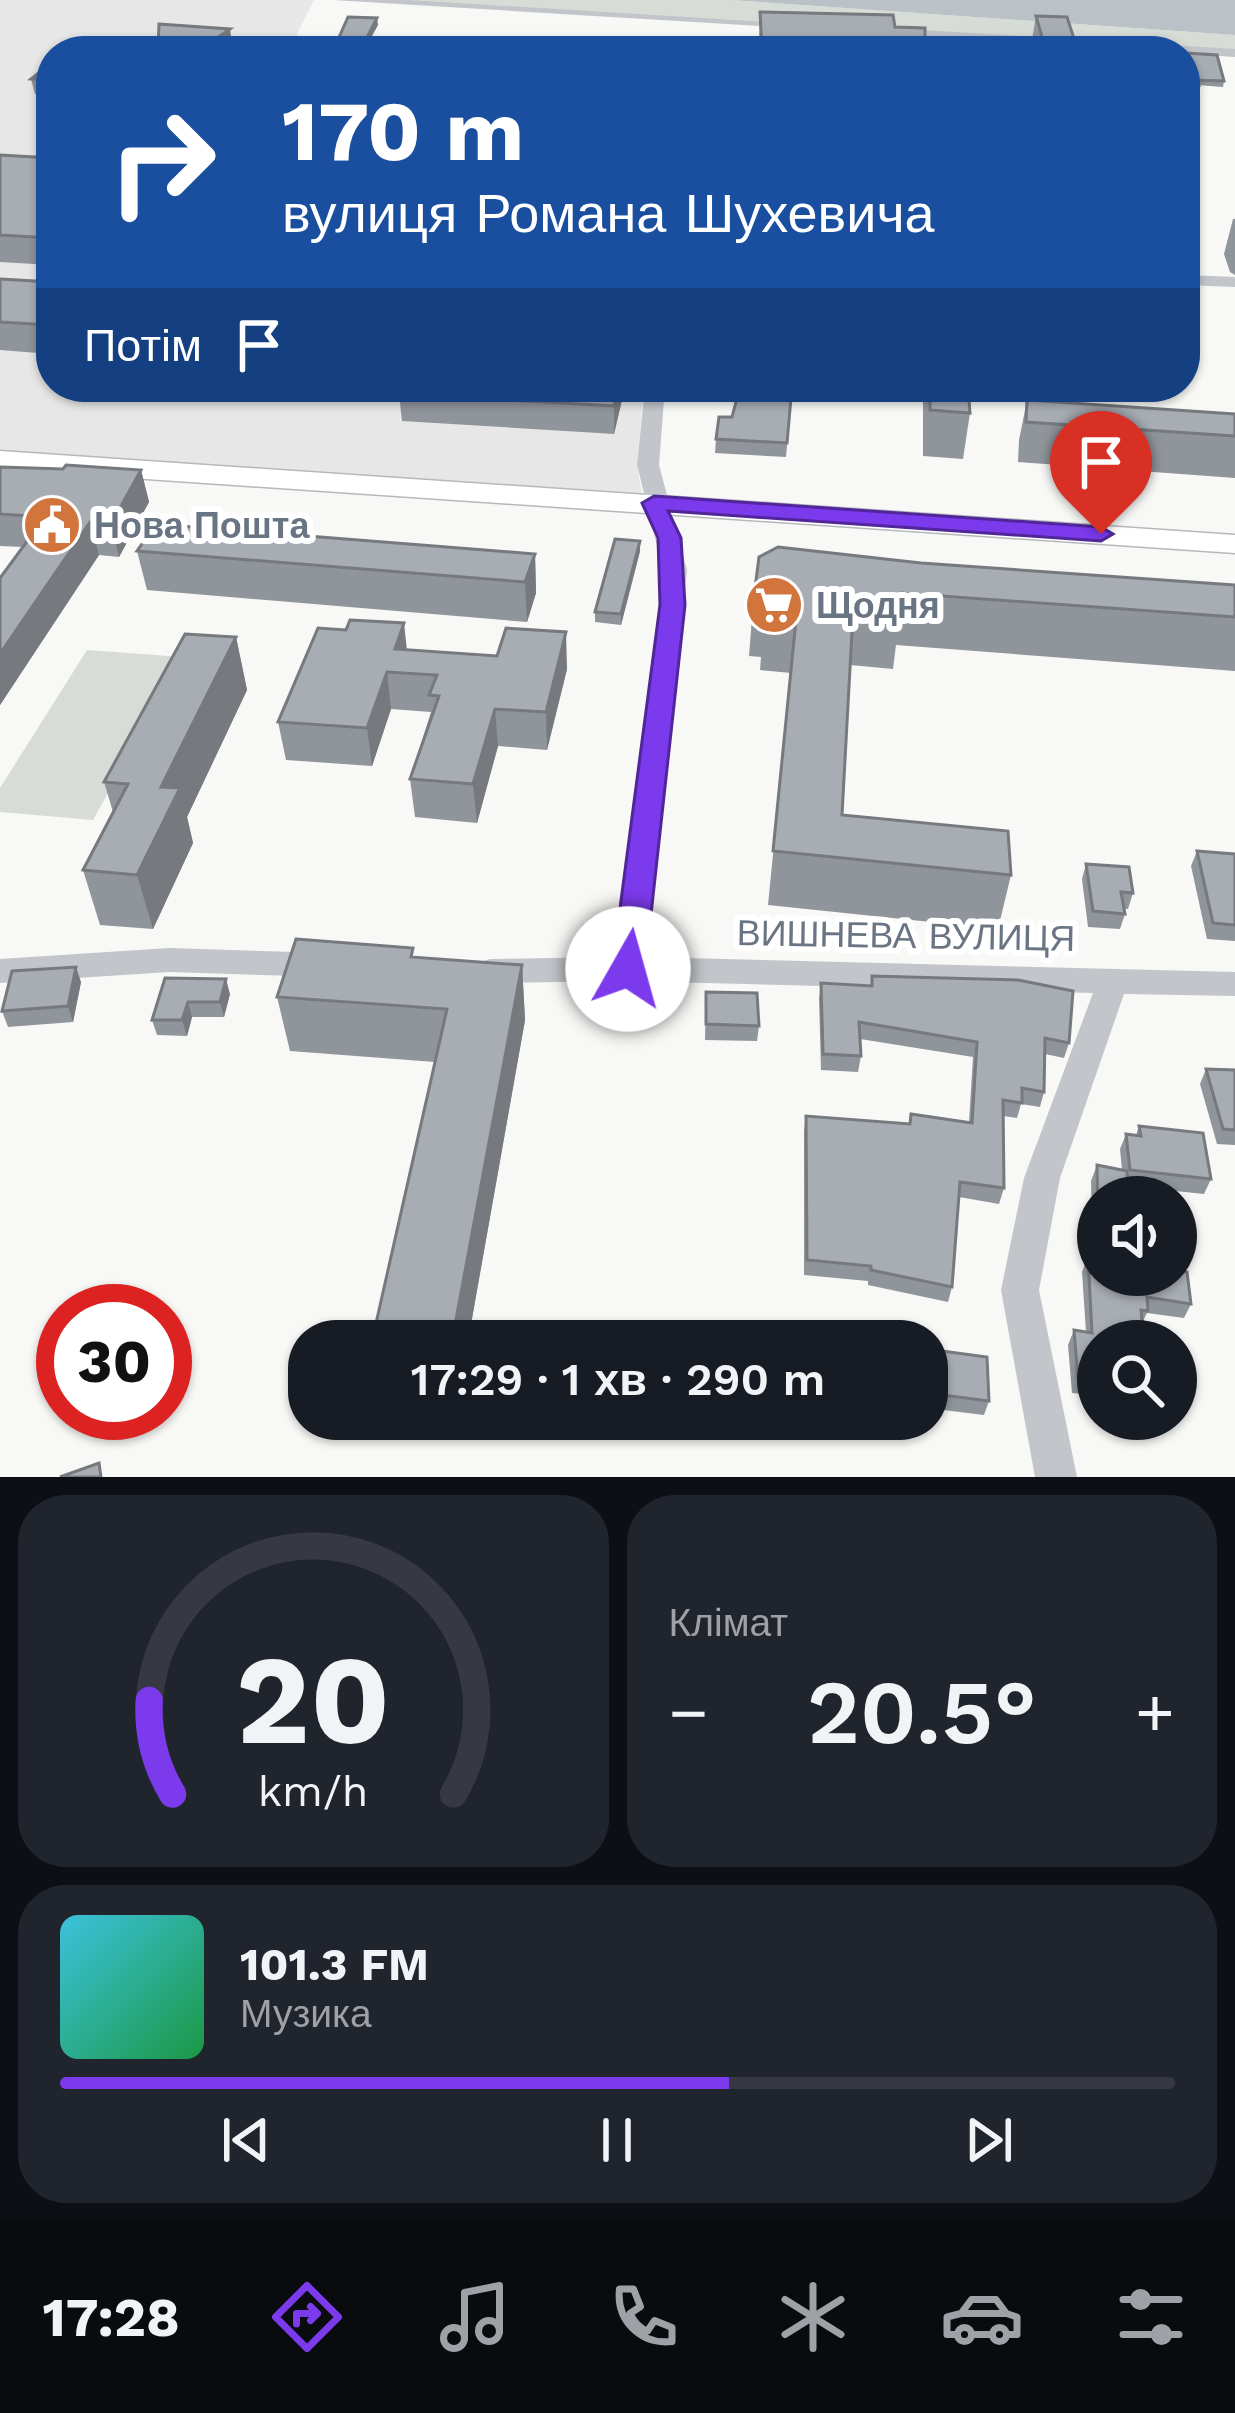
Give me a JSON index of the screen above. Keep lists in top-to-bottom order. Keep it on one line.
{"streets":{"street":["ВИШНЕВА ВУЛИЦЯ"]},"places":{"public building":["Нова Пошта"],"supermarket":["Щодня"]},"page":{"turn":["170 m","вулиця Романа Шухевича"],"then":"Потім","limit":"30","trip":"17:29 · 1 хв · 290 m","tile":"Клімат","heat":["−","20.5°","+"],"song":["101.3 FM","Музика"],"tabs":"17:28","gauge":["20","km/h"]}}
